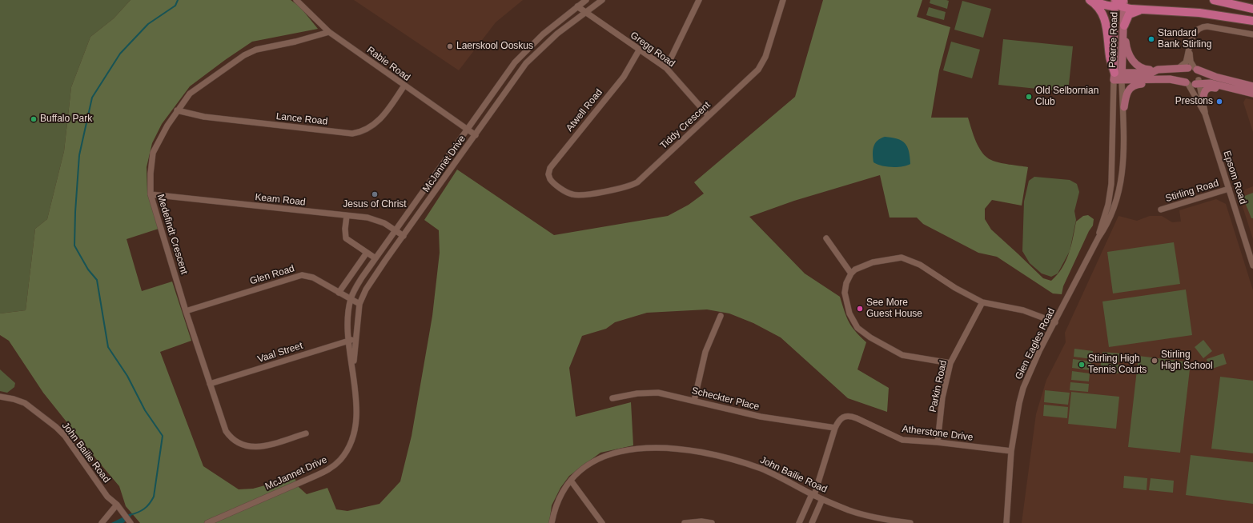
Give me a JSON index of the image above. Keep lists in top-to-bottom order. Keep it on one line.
{"streets":{"main road":["Pearce Road"],"street":["Gregg Road","Rabie Road","Atwell Road","Lance Road","Tiddy Crescent","McJannet Drive","Epsom Road","Stirling Road","Keam Road","Medefindt Crescent","Glen Road","Glen Eagles Road","Vaal Street","Parkin Road","Scheckter Place","Atherstone Drive","John Bailie Road"]},"crossings":[["Pearce Road","Glen Eagles Road"],["Gregg Road","Atwell Road"],["Gregg Road","Tiddy Crescent"],["Gregg Road","McJannet Drive"],["Rabie Road","Lance Road"],["Rabie Road","McJannet Drive"],["Rabie Road","Medefindt Crescent"],["Atwell Road","Tiddy Crescent"],["Lance Road","Medefindt Crescent"],["McJannet Drive","Keam Road"],["McJannet Drive","Glen Road"],["McJannet Drive","Vaal Street"],["Epsom Road","Stirling Road"],["Keam Road","Medefindt Crescent"],["Medefindt Crescent","Glen Road"],["Medefindt Crescent","Vaal Street"],["Glen Eagles Road","Atherstone Drive"],["Parkin Road","Atherstone Drive"],["Scheckter Place","Atherstone Drive"]],"places":["Standard Bank Stirling","Laerskool Ooskus","Old Selbornian Club","Prestons","Buffalo Park","Jesus of Christ","See More Guest House","Stirling High School","Stirling High Tennis Courts"]}
